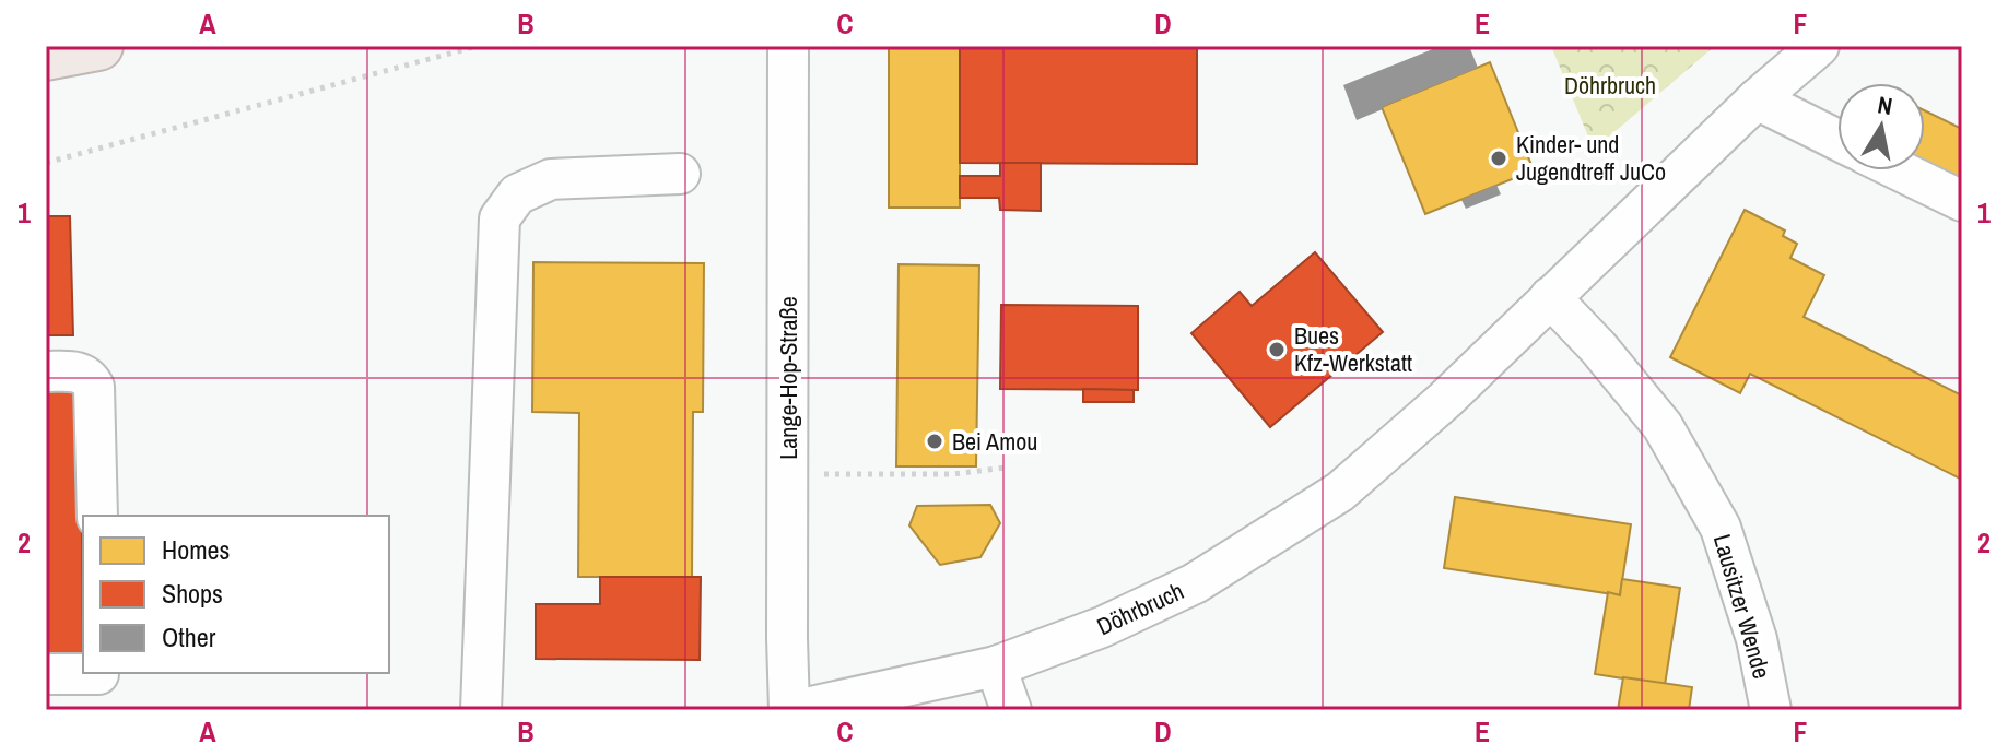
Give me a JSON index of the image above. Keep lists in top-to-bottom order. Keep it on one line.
{"streets":{"street":["Lange-Hop-Straße","Lausitzer Wende","Döhrbruch"]},"crossings":[["Lange-Hop-Straße","Döhrbruch"],["Lausitzer Wende","Döhrbruch"]],"parks":["Döhrbruch"],"places":["Kinder- und Jugendtreff JuCo","Bues Kfz-Werkstatt","Bei Amou"],"legend":["Homes","Shops","Other"],"north":"top","grid":{"columns":["A","B","C","D","E","F"],"rows":["1","2"]}}
